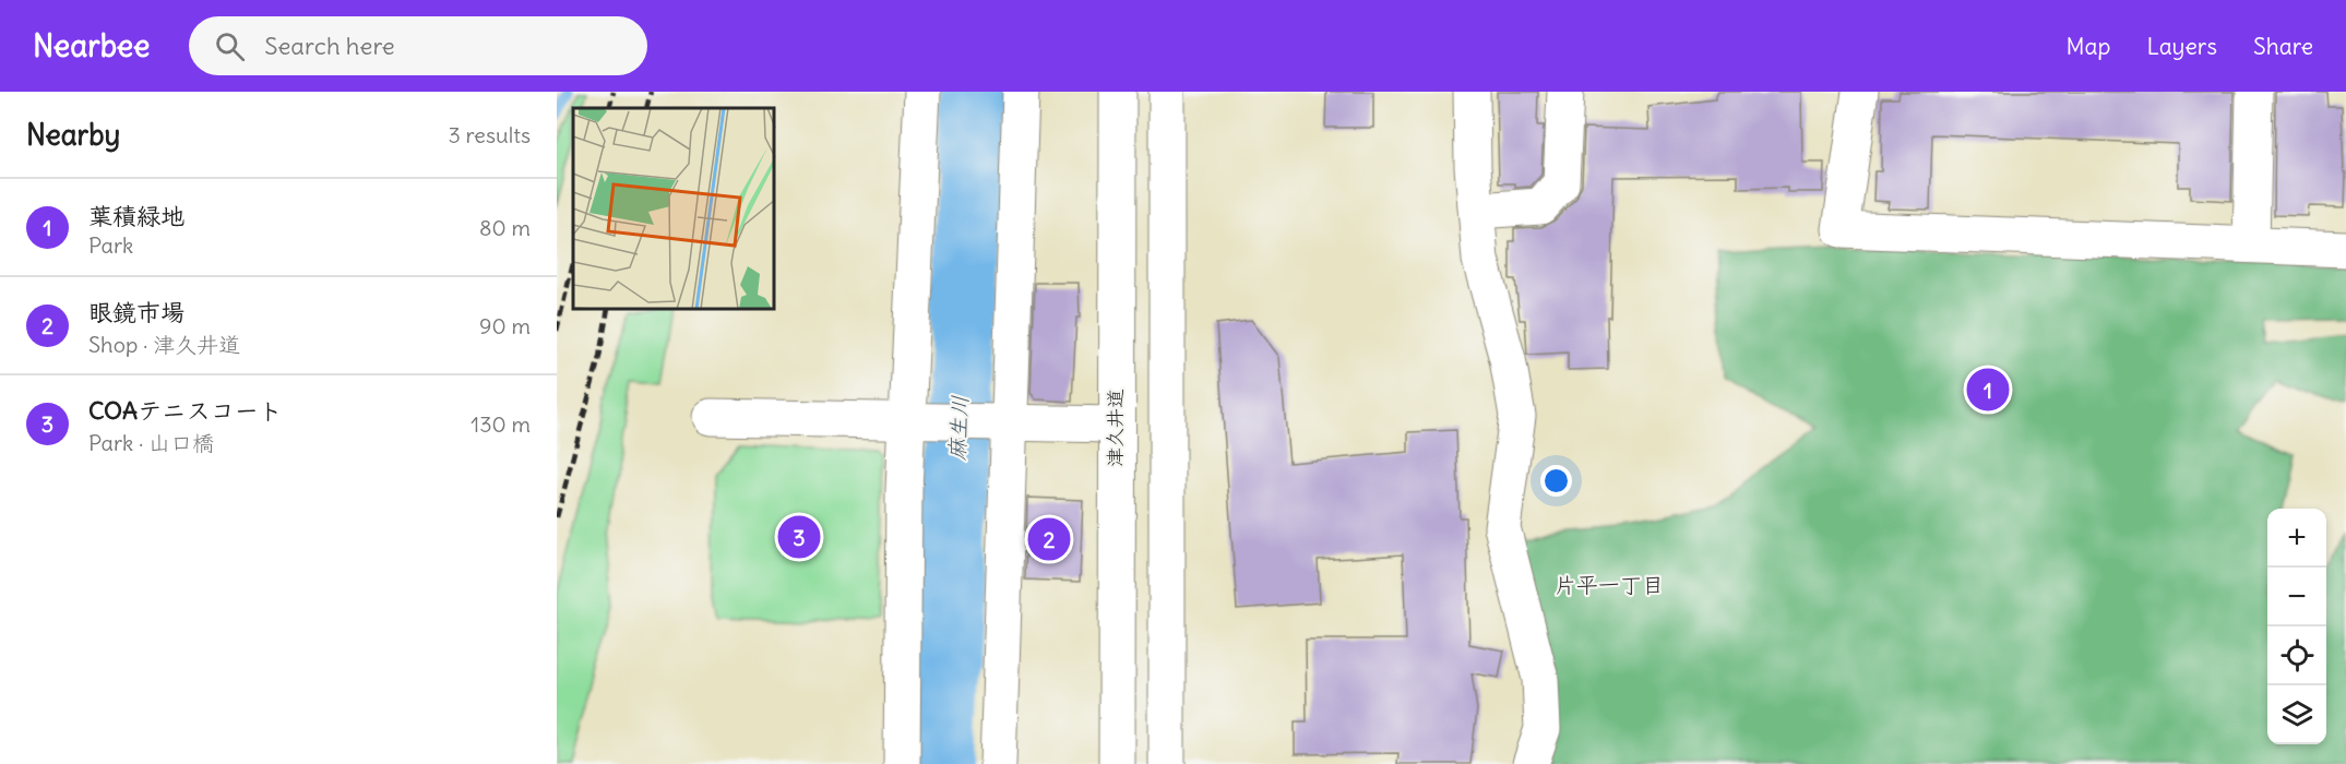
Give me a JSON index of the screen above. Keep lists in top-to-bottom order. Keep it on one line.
{"streets":{"street":["津久井道"]},"districts":["片平一丁目"],"water":["麻生川"],"page":{"header":"Nearbee","search":"Search here","nav":["Map","Layers","Share"],"heading":["Nearby","3 results"],"list":[{"mark":"1","name":"葉積緑地","note":"Park","value":"80 m"},{"mark":"2","name":"眼鏡市場","note":"Shop · 津久井道","value":"90 m"},{"mark":"3","name":"COAテニスコート","note":"Park · 山口橋","value":"130 m"}],"pins":["1","3","2"],"map_buttons":["+","−"]}}
